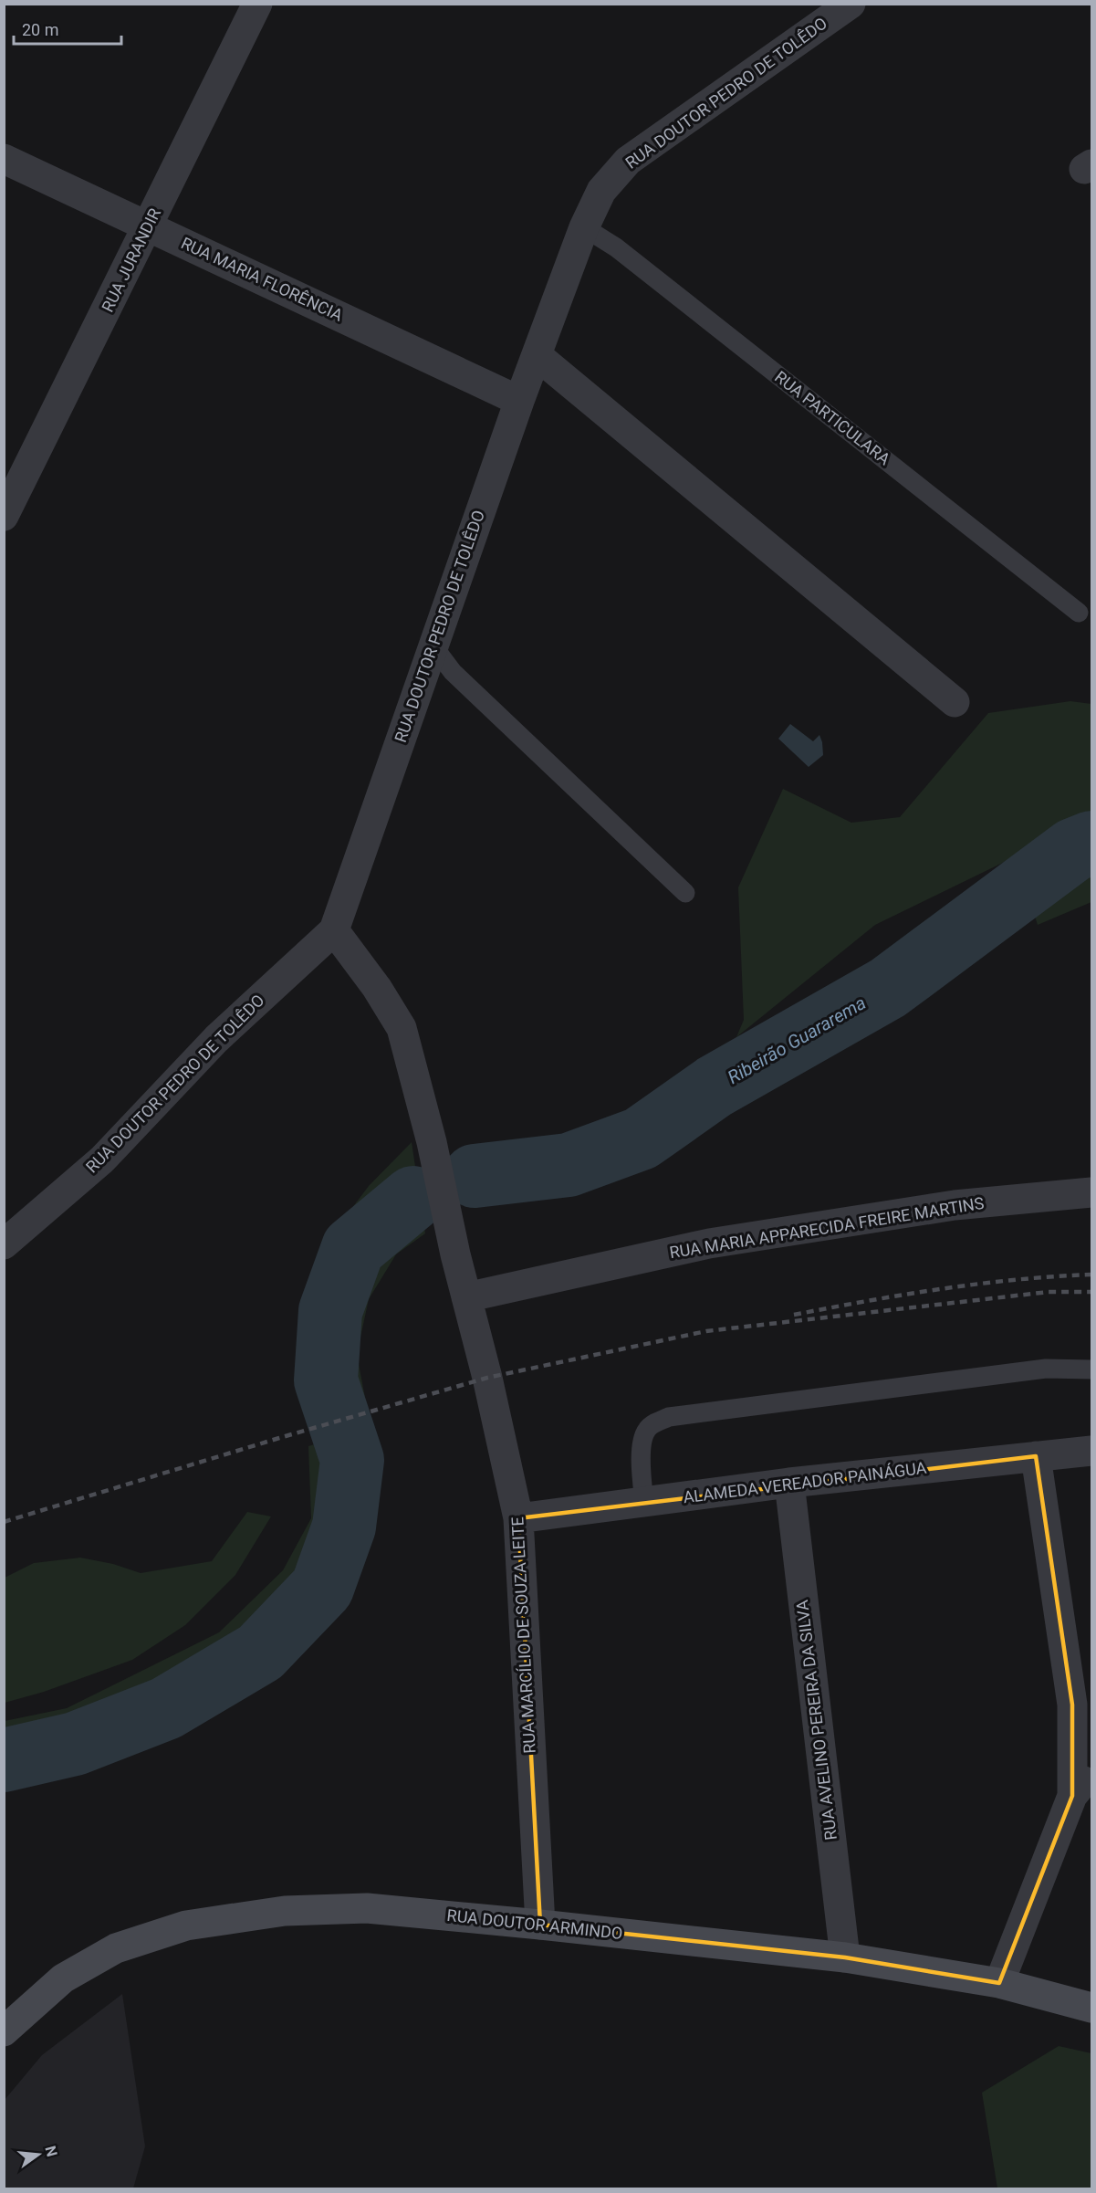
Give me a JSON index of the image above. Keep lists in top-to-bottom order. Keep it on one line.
{"streets":{"street":["RUA DOUTOR PEDRO DE TOLÊDO","RUA JURANDIR","RUA MARIA FLORÊNCIA","RUA MARIA APPARECIDA FREIRE MARTINS","ALAMEDA VEREADOR PAINÁGUA","RUA MARCÍLIO DE SOUZA LEITE","RUA AVELINO PEREIRA DA SILVA","RUA DOUTOR ARMINDO"],"lane":["RUA PARTICULARA"]},"crossings":[["RUA DOUTOR PEDRO DE TOLÊDO","RUA MARIA FLORÊNCIA"],["RUA DOUTOR PEDRO DE TOLÊDO","RUA PARTICULARA"],["RUA DOUTOR PEDRO DE TOLÊDO","RUA MARCÍLIO DE SOUZA LEITE"],["RUA JURANDIR","RUA MARIA FLORÊNCIA"],["RUA MARIA APPARECIDA FREIRE MARTINS","RUA MARCÍLIO DE SOUZA LEITE"],["ALAMEDA VEREADOR PAINÁGUA","RUA MARCÍLIO DE SOUZA LEITE"],["ALAMEDA VEREADOR PAINÁGUA","RUA AVELINO PEREIRA DA SILVA"],["RUA MARCÍLIO DE SOUZA LEITE","RUA DOUTOR ARMINDO"],["RUA AVELINO PEREIRA DA SILVA","RUA DOUTOR ARMINDO"]],"water":["Ribeirão Guararema"],"scale_bar":"20 m","north":"right"}
